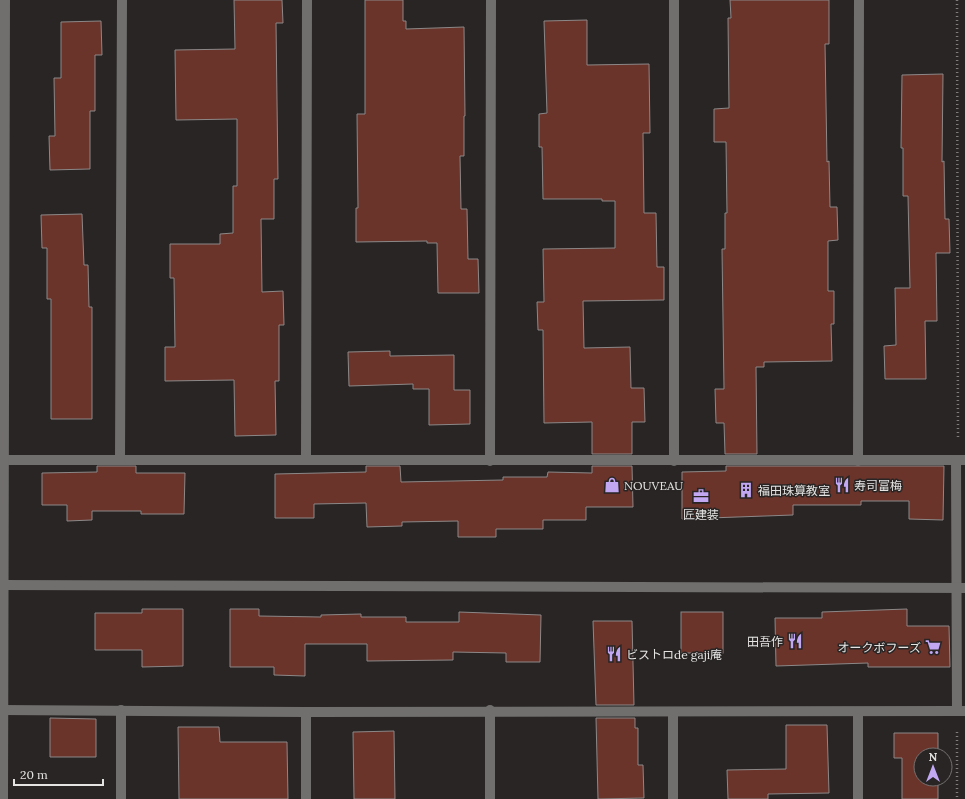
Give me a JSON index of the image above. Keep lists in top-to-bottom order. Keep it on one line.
{"places":{"shop":["NOUVEAU"],"restaurant":["寿司富梅","田吾作","ビストロde gaji庵"],"building":["福田珠算教室"],"office":["匠建装"],"supermarket":["オークボフーズ"]},"scale_bar":"20 m","north":"top"}
